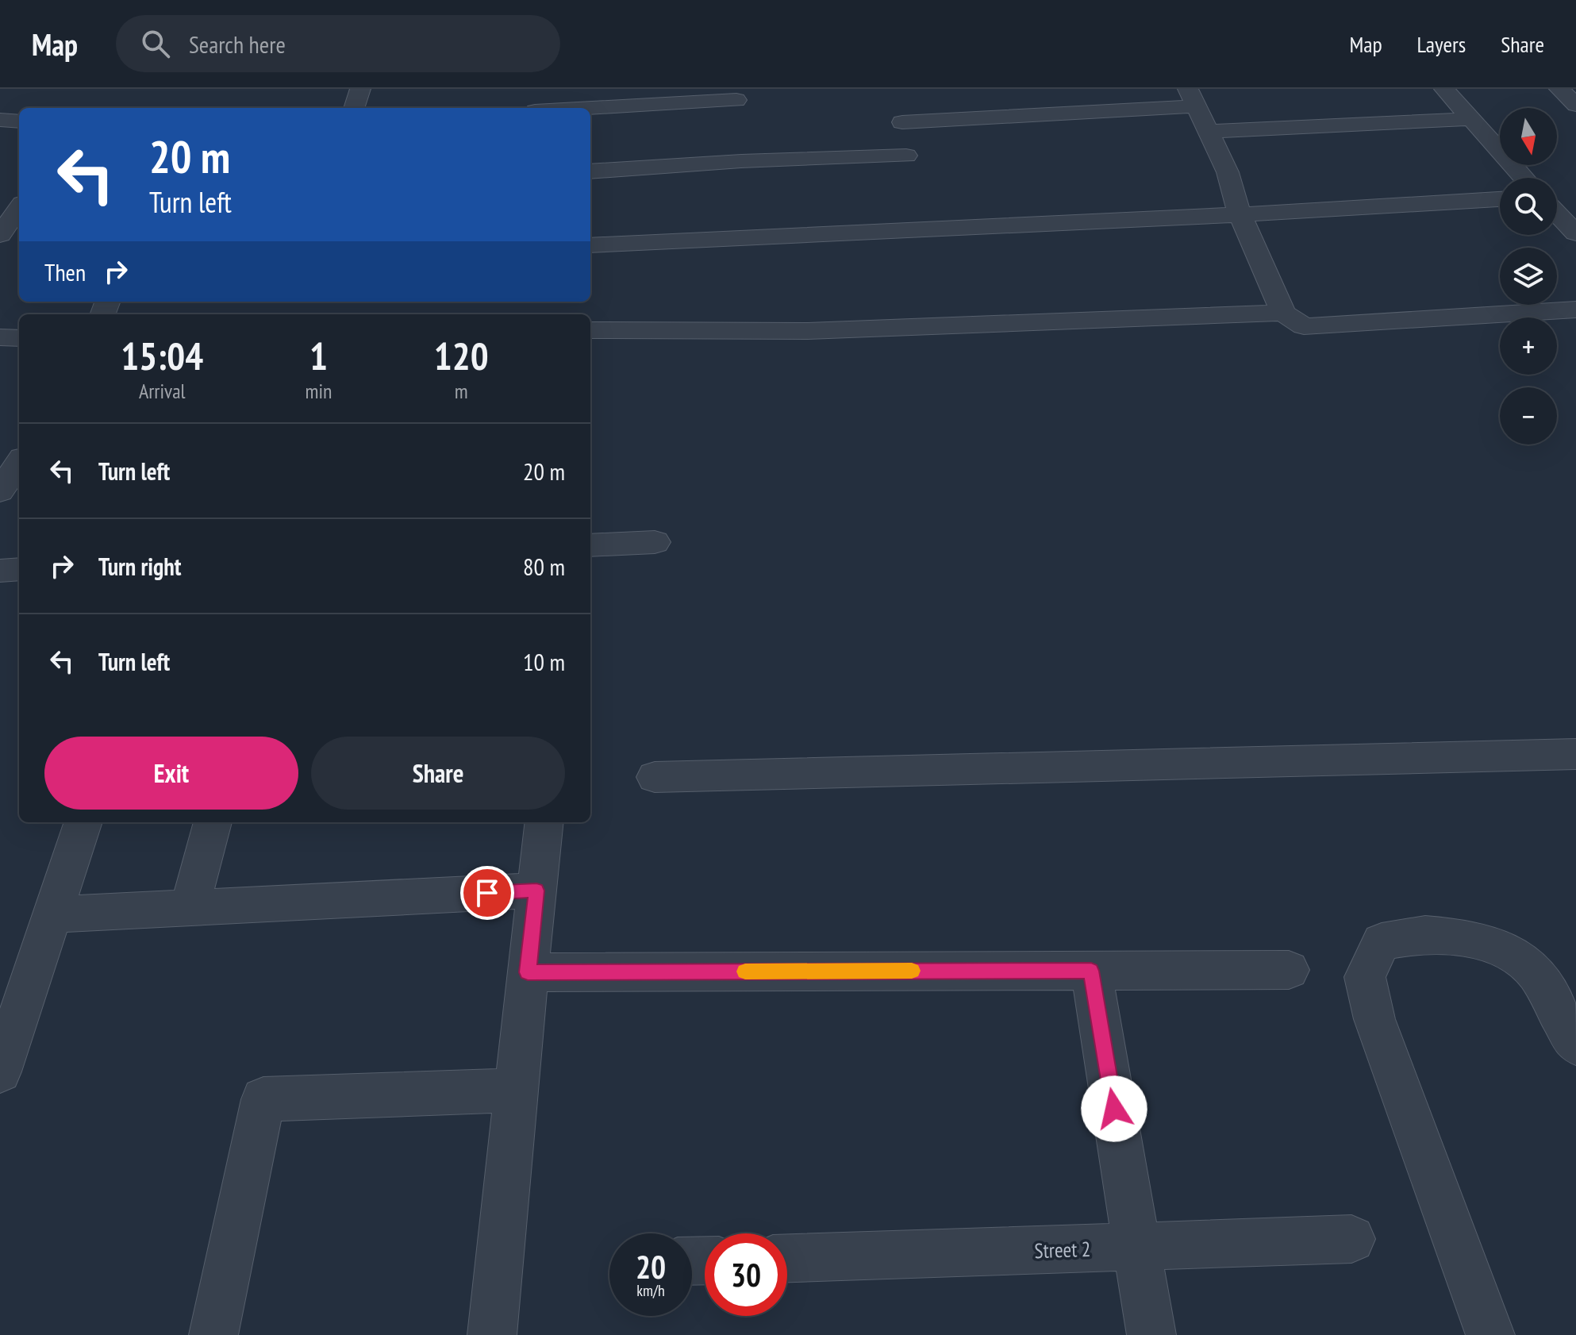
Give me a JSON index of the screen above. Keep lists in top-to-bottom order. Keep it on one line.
{"streets":{"street":["Street 2"]},"north":"bottom","page":{"header":"Map","search":"Search here","nav":["Map","Layers","Share"],"map_buttons":["+","−"],"turn":["20 m","Turn left"],"then":"Then","eta":["15:04","Arrival","1","min","120","m"],"list":[{"name":"Turn left","value":"20 m"},{"name":"Turn right","value":"80 m"},{"name":"Turn left","value":"10 m"}],"buttons":["Exit","Share"],"speed":"20 km/h","limit":"30"}}
